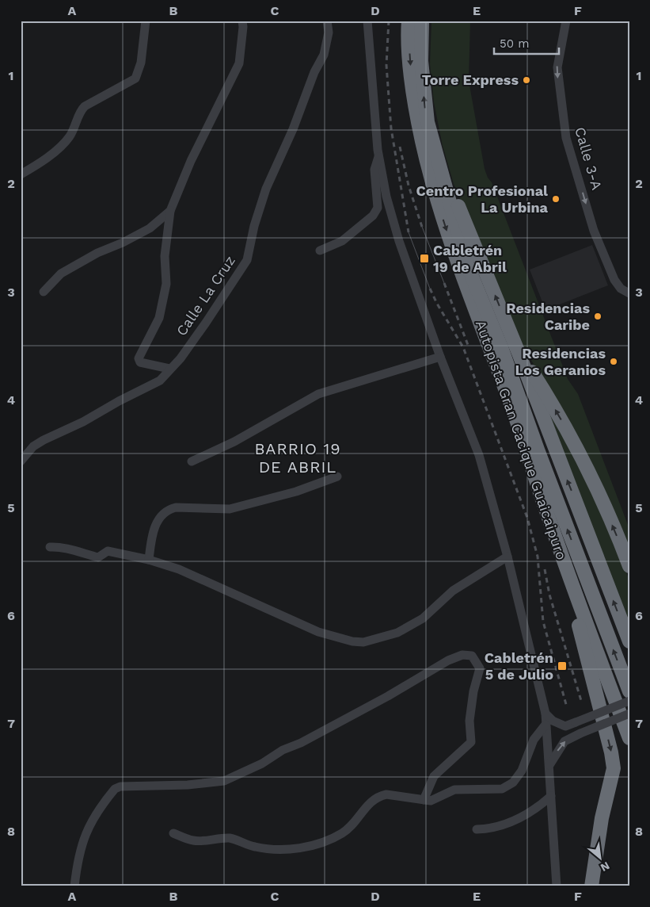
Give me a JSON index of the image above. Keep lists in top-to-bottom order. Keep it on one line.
{"streets":{"highway":["Autopista Gran Cacique Guaicaipuro"],"street":["Calle 3-A","Calle La Cruz"]},"one_way":["Calle 3-A"],"districts":["BARRIO 19 DE ABRIL"],"places":{"other":["Torre Express","Centro Profesional La Urbina","Residencias Caribe","Residencias Los Geranios"],"transit":["Cabletrén 19 de Abril","Cabletrén 5 de Julio"]},"scale_bar":"50 m","north":"bottom right","grid":{"columns":["A","B","C","D","E","F"],"rows":["1","2","3","4","5","6","7","8"]}}
